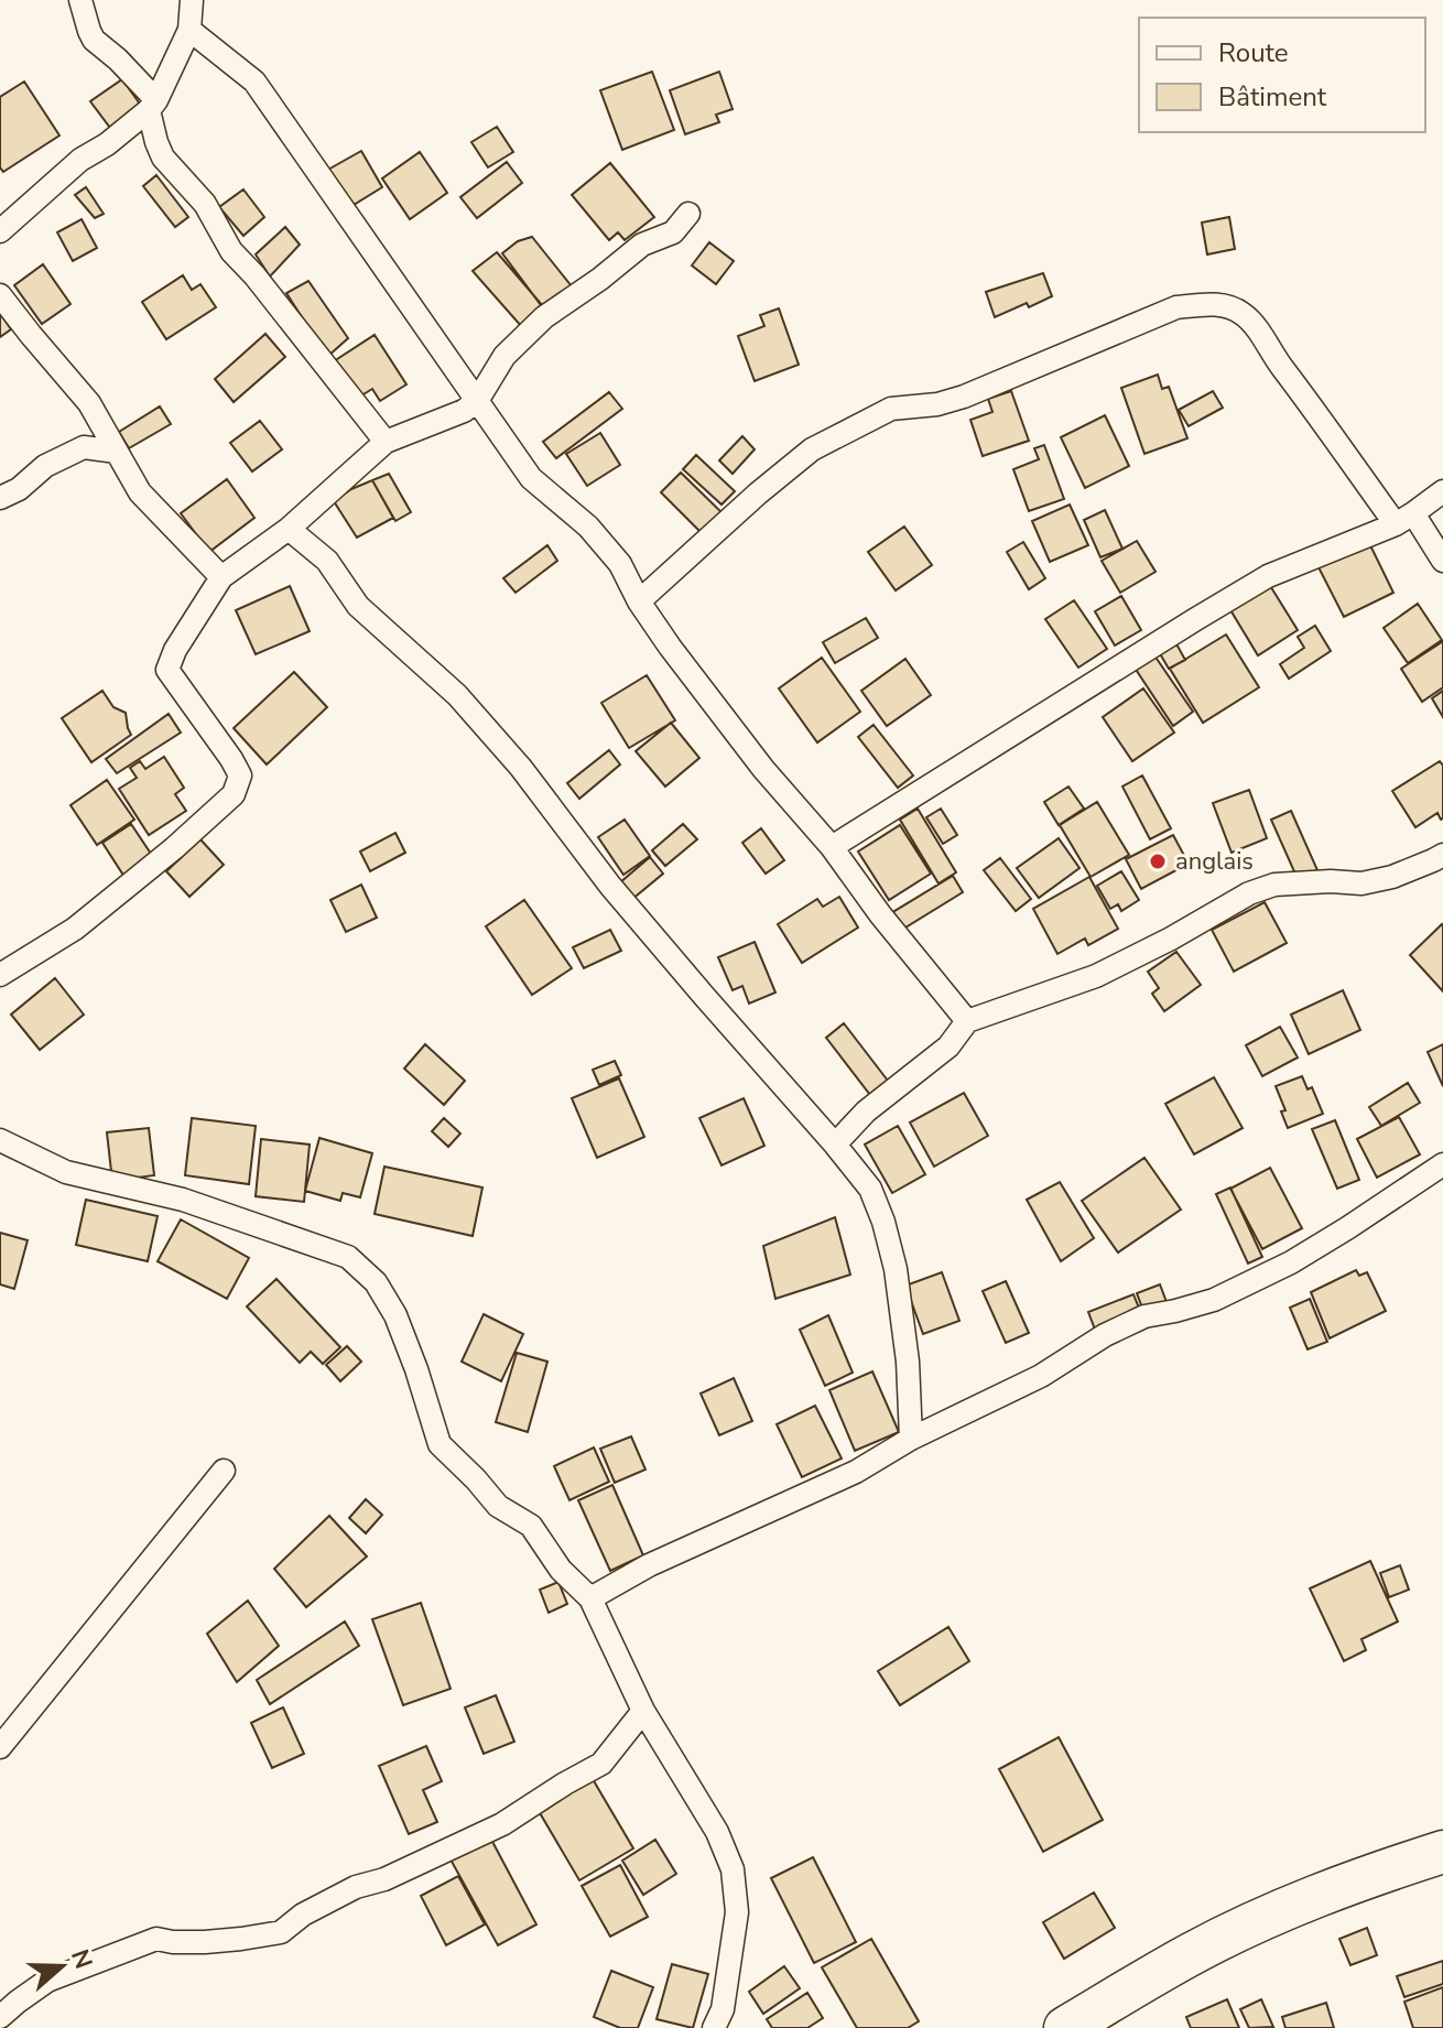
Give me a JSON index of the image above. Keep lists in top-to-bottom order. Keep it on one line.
{"places":["anglais"],"legend":["Route","Bâtiment"],"north":"right"}
